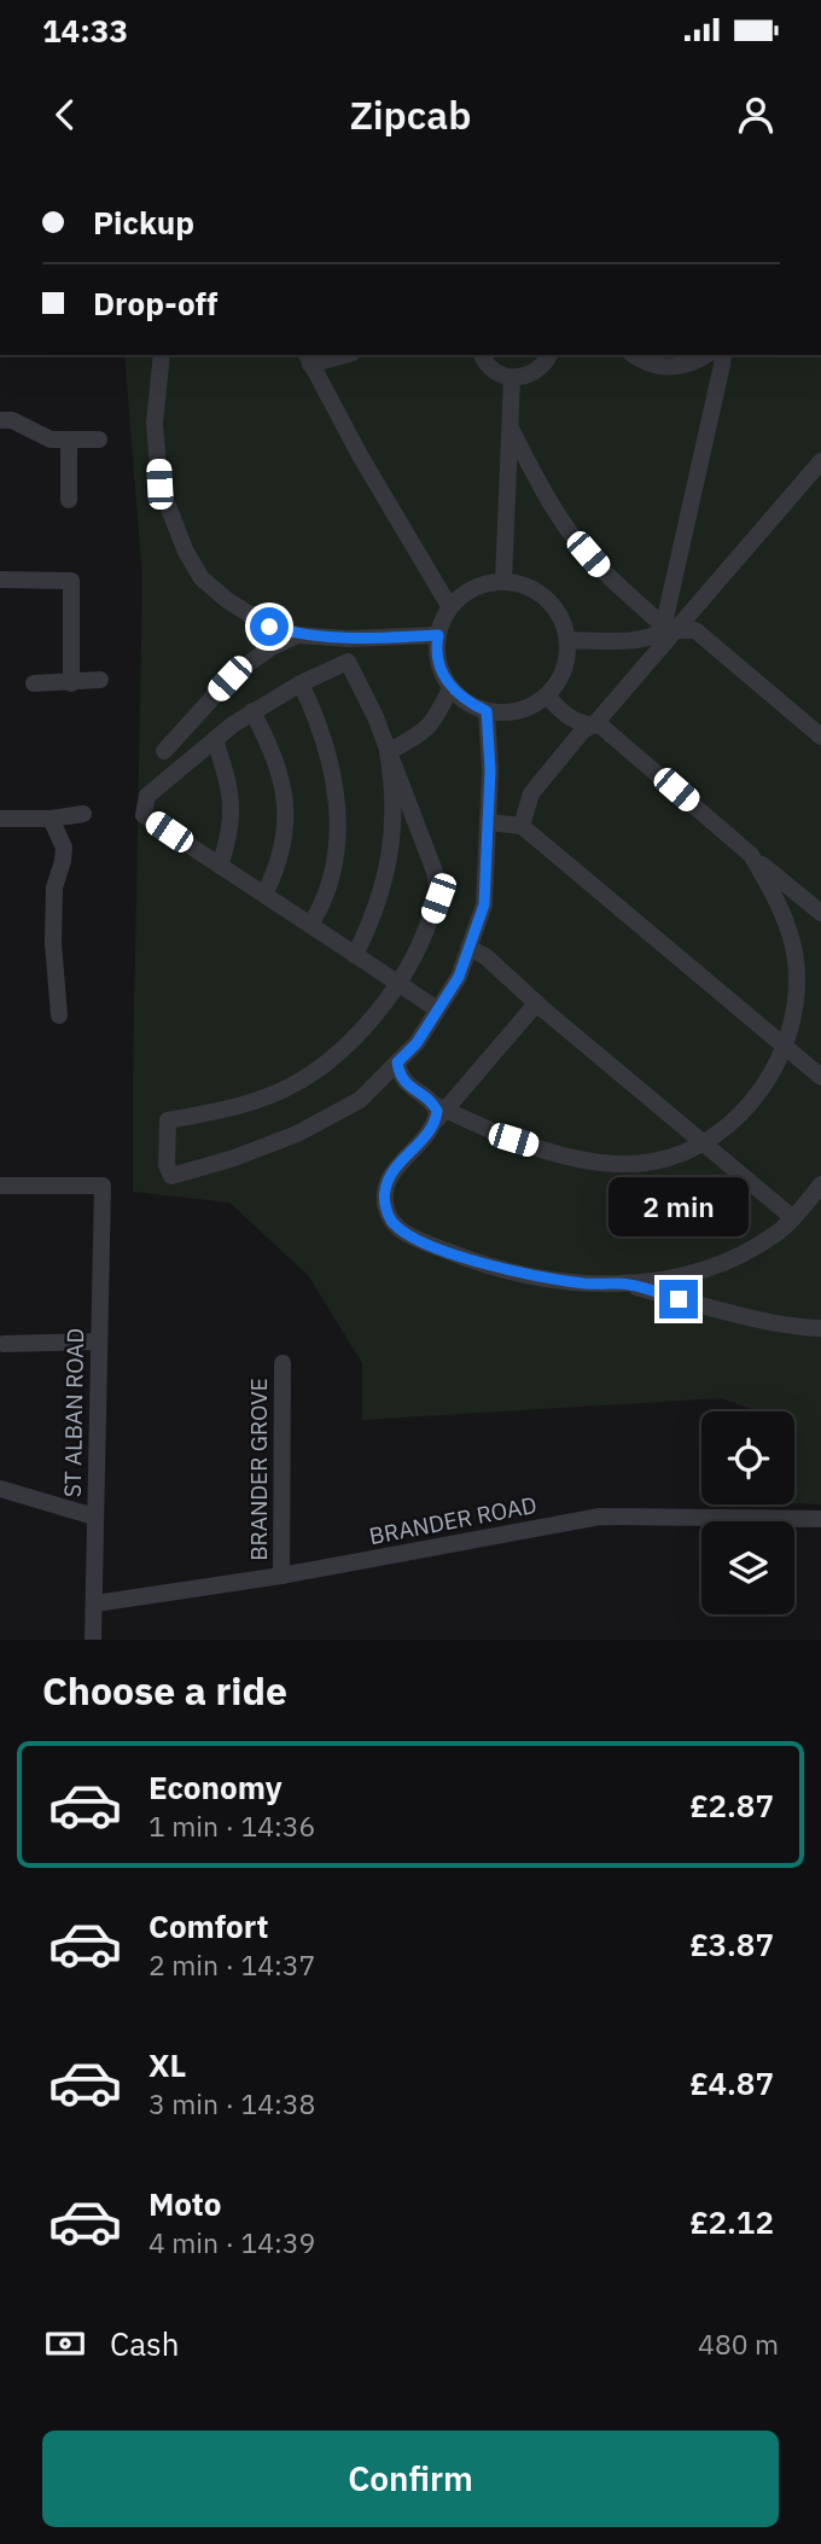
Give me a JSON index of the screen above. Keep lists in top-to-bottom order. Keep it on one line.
{"streets":{"street":["ST ALBAN ROAD","BRANDER GROVE","BRANDER ROAD"]},"crossings":[["ST ALBAN ROAD","BRANDER ROAD"],["BRANDER GROVE","BRANDER ROAD"]],"page":{"status":"14:33","header":"Zipcab","banner":["Pickup","Drop-off"],"bubble":"2 min","heading":"Choose a ride","list":[{"name":"Economy","note":"1 min · 14:36","value":"£2.87"},{"name":"Comfort","note":"2 min · 14:37","value":"£3.87"},{"name":"XL","note":"3 min · 14:38","value":"£4.87"},{"name":"Moto","note":"4 min · 14:39","value":"£2.12"}],"pay":["Cash","480 m"],"buttons":"Confirm"}}
